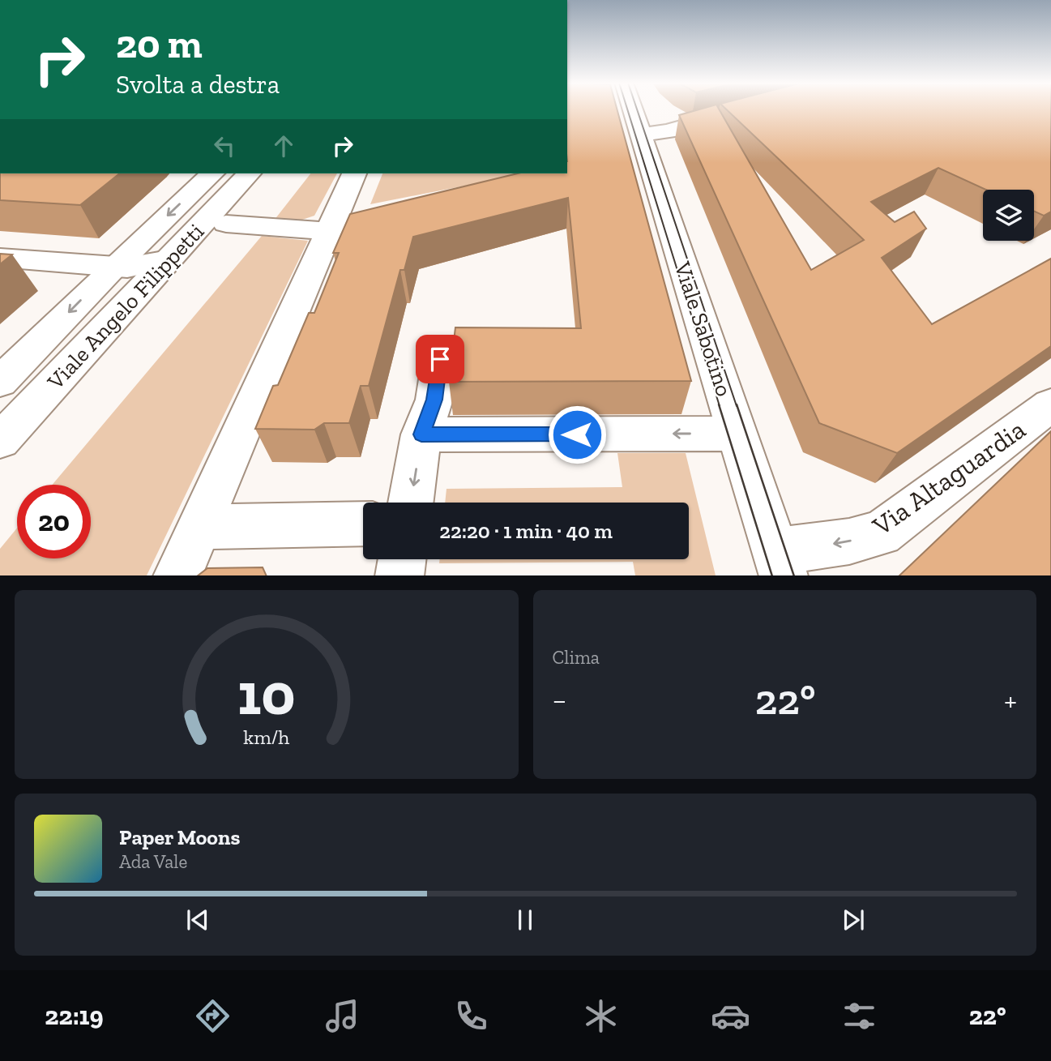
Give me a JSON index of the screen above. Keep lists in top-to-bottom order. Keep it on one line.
{"streets":{"street":["Viale Angelo Filippetti","Viale Sabotino","Via Altaguardia"]},"crossings":[["Viale Sabotino","Via Altaguardia"]],"one_way":["Via Altaguardia"],"page":{"turn":["20 m","Svolta a destra"],"limit":"20","trip":"22:20 · 1 min · 40 m","tile":"Clima","heat":["−","22°","+"],"song":["Paper Moons","Ada Vale"],"tabs":["22:19","22°"],"gauge":["10","km/h"]}}
